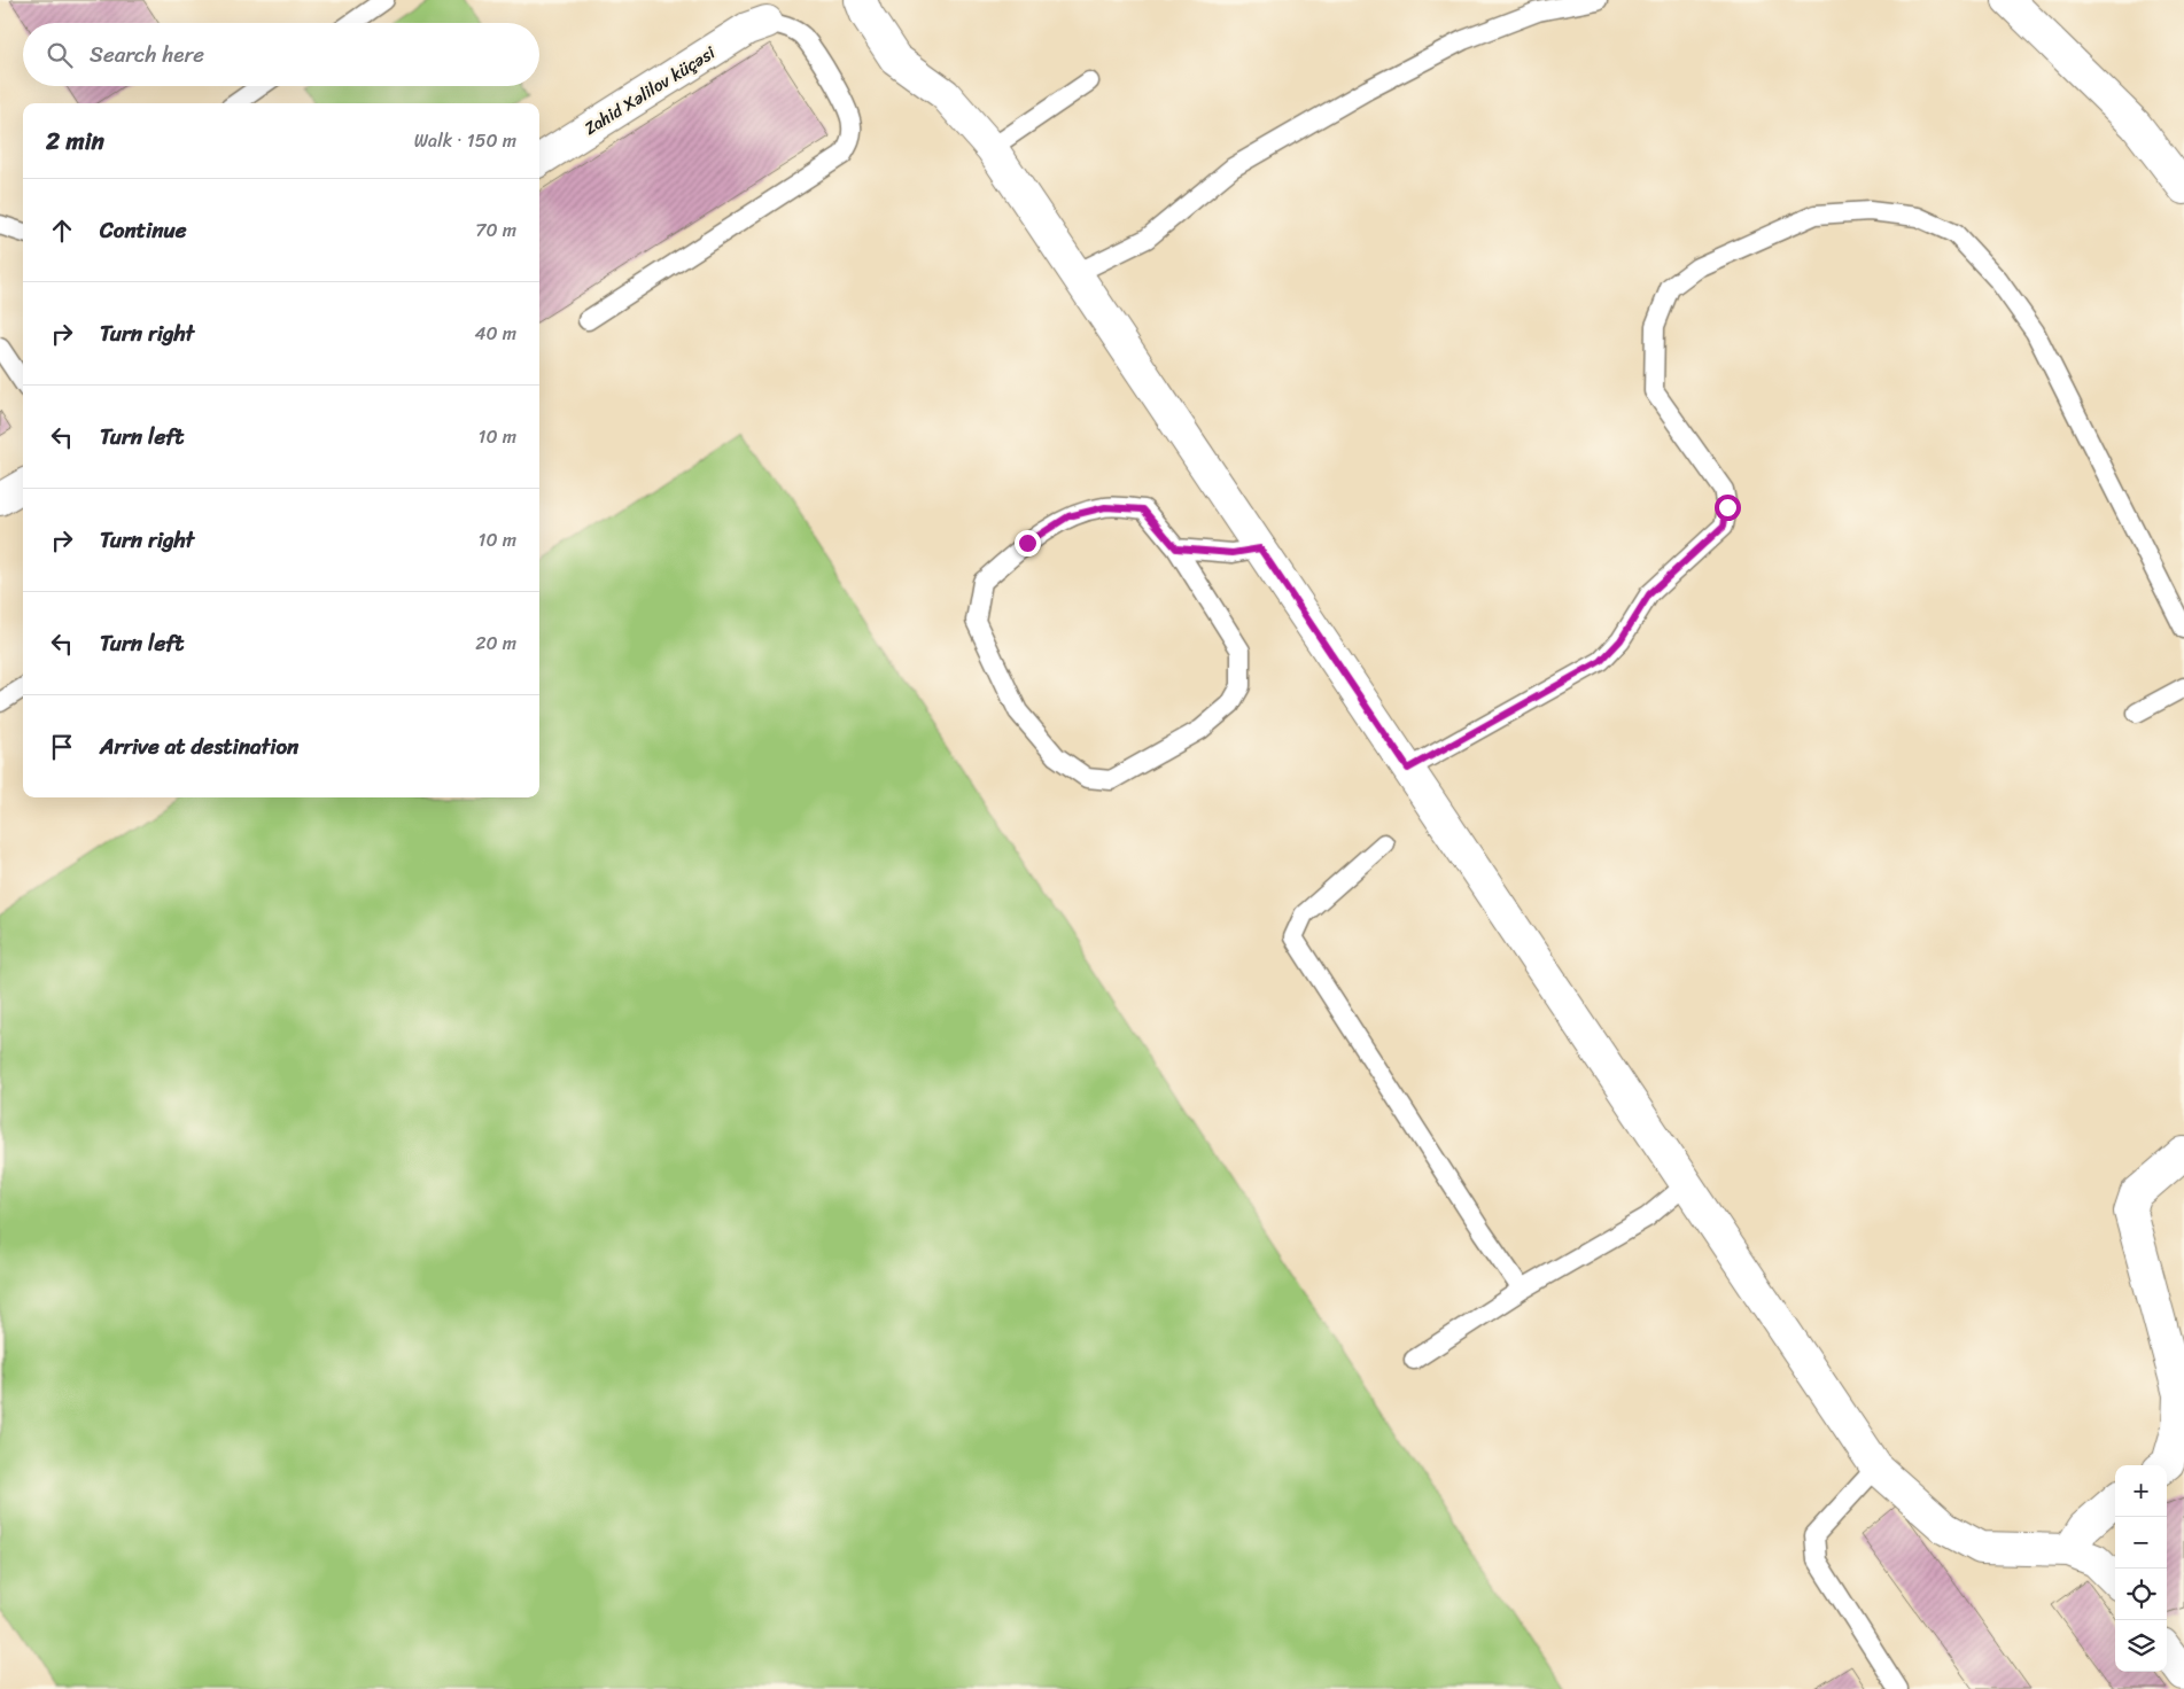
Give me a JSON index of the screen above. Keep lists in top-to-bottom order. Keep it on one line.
{"streets":{"street":["Zahid Xəlilov küçəsi"]},"page":{"search":"Search here","heading":["2 min","Walk · 150 m"],"list":[["Continue","70 m"],["Turn right","40 m"],["Turn left","10 m"],["Turn right","10 m"],["Turn left","20 m"],"Arrive at destination"],"map_buttons":["+","−"]}}
